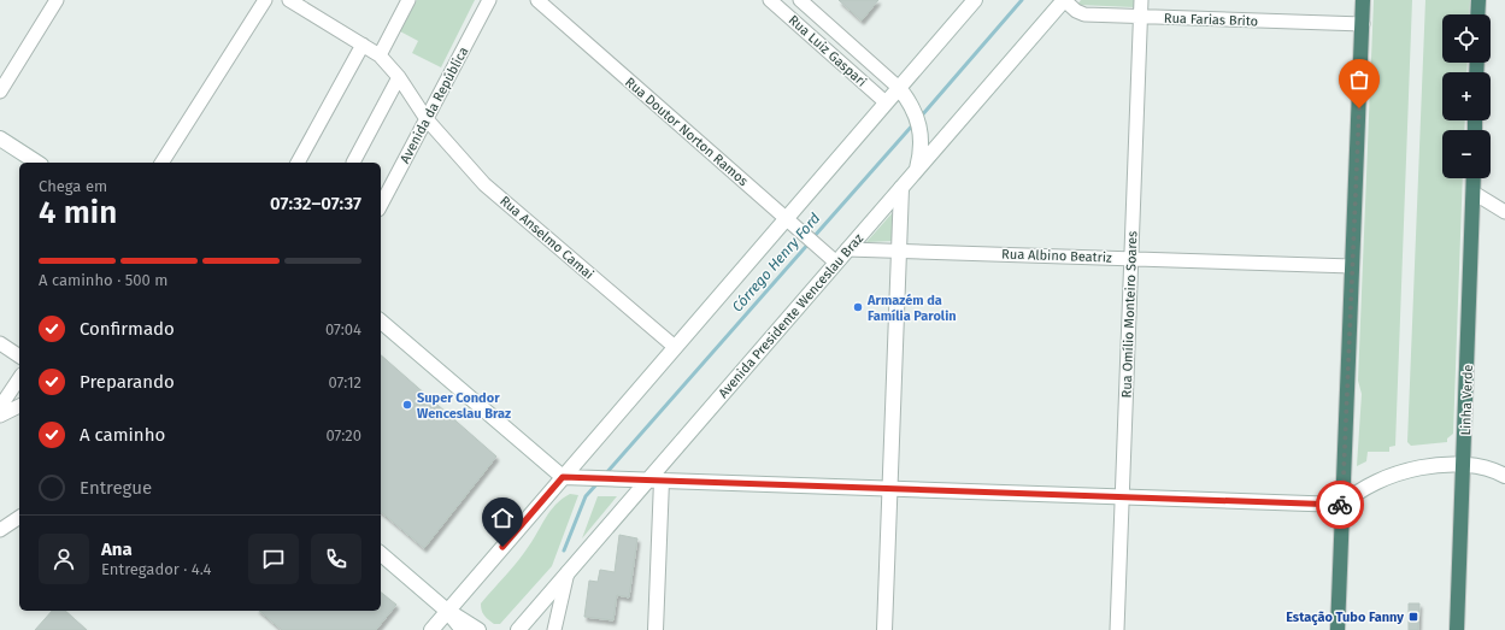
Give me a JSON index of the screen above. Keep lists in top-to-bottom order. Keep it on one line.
{"streets":{"highway":["Linha Verde"],"main road":["Avenida Presidente Wenceslau Braz"],"street":["Rua Farias Brito","Rua Luiz Gaspari","Avenida da República","Rua Doutor Norton Ramos","Rua Anselmo Camai","Rua Albino Beatriz","Rua Omílio Monteiro Soares"]},"crossings":[["Rua Farias Brito","Rua Omílio Monteiro Soares"],["Rua Farias Brito","Avenida Presidente Wenceslau Braz"],["Avenida da República","Rua Anselmo Camai"],["Rua Doutor Norton Ramos","Avenida Presidente Wenceslau Braz"],["Rua Albino Beatriz","Rua Omílio Monteiro Soares"],["Rua Albino Beatriz","Avenida Presidente Wenceslau Braz"]],"water":["Córrego Henry Ford"],"places":{"other":["Armazém da Família Parolin","Super Condor Wenceslau Braz"],"transit":["Estação Tubo Fanny"]},"page":{"map_buttons":["+","−"],"heading":["4 min","Chega em","07:32–07:37"],"panel":["Ana","Entregador · 4.4"],"bar":"A caminho · 500 m","list":[["Confirmado","07:04"],["Preparando","07:12"],["A caminho","07:20"],"Entregue"]}}
